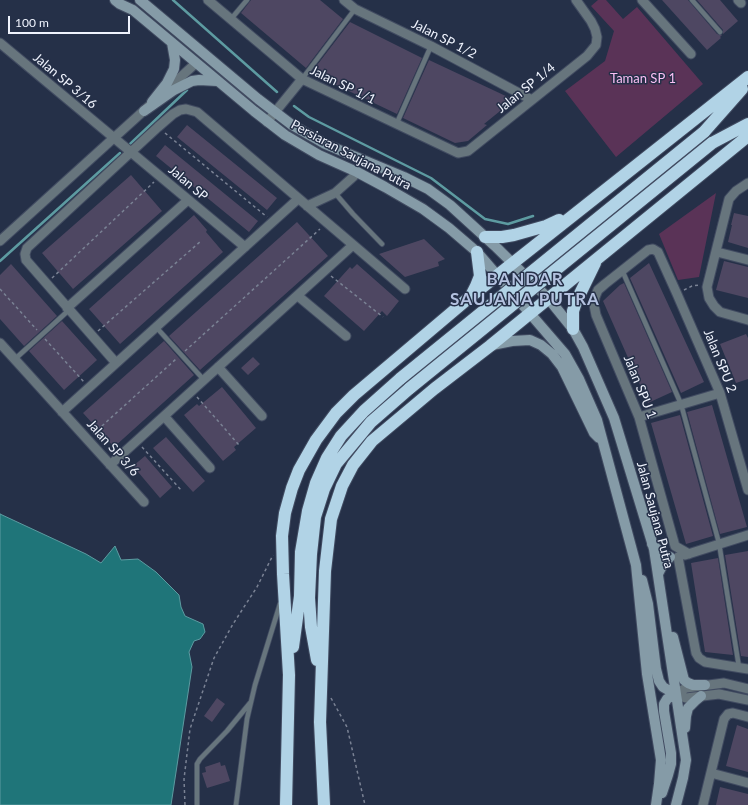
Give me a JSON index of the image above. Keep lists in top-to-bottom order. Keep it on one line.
{"streets":{"main road":["Persiaran Saujana Putra","Jalan Saujana Putra"],"street":["Jalan SP 1/2","Jalan SP 3/16","Jalan SP 1/1","Jalan SP 1/4","Jalan SP","Jalan SPU 2","Jalan SPU 1","Jalan SP 3/6"]},"crossings":[["Jalan SP 1/2","Jalan SP 1/4"],["Jalan SP 3/16","Jalan SP"],["Jalan SP 1/1","Jalan SP 1/4"],["Persiaran Saujana Putra","Jalan Saujana Putra"],["Jalan SPU 2","Jalan SPU 1"]],"districts":["BANDAR SAUJANA PUTRA"],"parks":["Taman SP 1"],"scale_bar":"100 m"}
